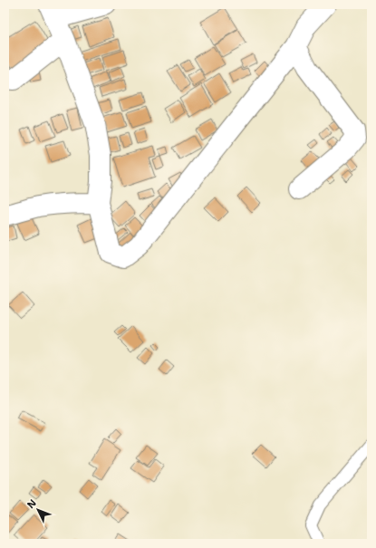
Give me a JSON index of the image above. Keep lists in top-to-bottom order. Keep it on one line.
{"north":"top left"}
